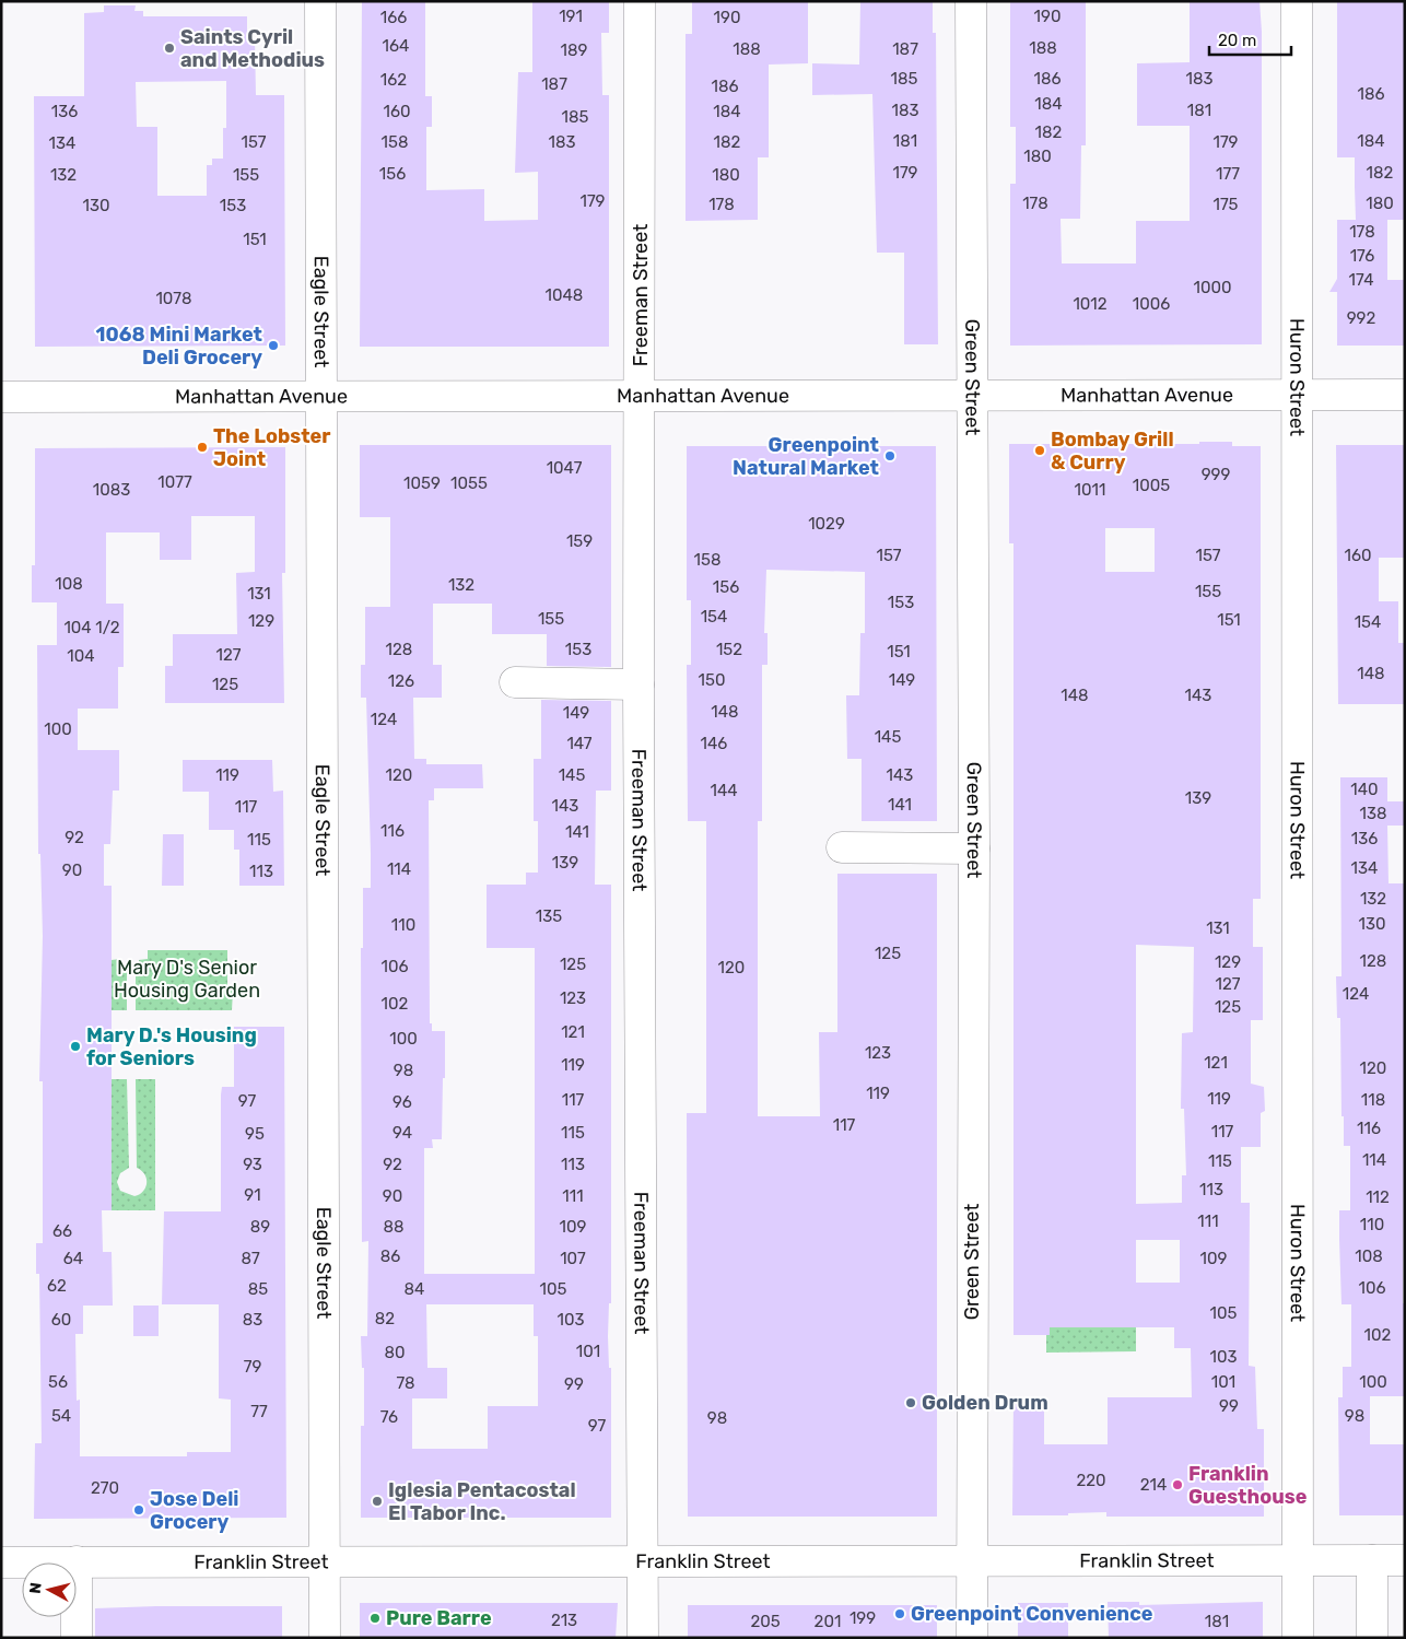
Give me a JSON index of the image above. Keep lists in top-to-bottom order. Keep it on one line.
{"streets":{"street":["Freeman Street","Eagle Street","Green Street","Huron Street","Manhattan Avenue","Franklin Street"]},"crossings":[["Freeman Street","Manhattan Avenue"],["Freeman Street","Franklin Street"],["Eagle Street","Manhattan Avenue"],["Eagle Street","Franklin Street"],["Green Street","Manhattan Avenue"],["Green Street","Franklin Street"],["Huron Street","Manhattan Avenue"],["Huron Street","Franklin Street"]],"parks":["Mary D's Senior Housing Garden"],"places":["Saints Cyril and Methodius","1068 Mini Market Deli Grocery","The Lobster Joint","Bombay Grill & Curry","Greenpoint Natural Market","Mary D.'s Housing for Seniors","Golden Drum","Franklin Guesthouse","Iglesia Pentacostal El Tabor Inc.","Jose Deli Grocery","Greenpoint Convenience","Pure Barre"],"house_numbers":["191","190","166","190","164","188","188","187","189","185","186","183","162","187","186","186","184","183","181","136","160","184","185","182","181","184","157","158","183","182","179","134","180","179","182","156","177","132","155","180","179","178","180","178","175","130","153","178","151","176","174","1000","1048","1078","1012","1006","992","1047","999","1077","1059","1055","1005","1083","1011","1029","159","157","157","160","158","108","132","156","155","131","153","154","155","151","129","154","104 1/2","128","153","152","151","127","104","148","150","149","126","125","148","143","148","149","124","100","145","147","146","119","120","145","143","140","144","139","141","143","117","138","116","141","92","136","115","139","134","114","90","113","132","135","130","110","131","125","128","129","125","106","120","127","124","123","102","125","121","100","123","121","119","120","98","119","119","117","118","97","96","117","116","117","94","115","95","114","115","93","92","113","113","91","90","111","112","111","110","89","88","109","66","86","108","64","87","107","109","62","106","85","84","105","105","82","60","83","103","102","101","80","103","79","56","101","100","78","99","99","77","54","98","76","98","97","220","214","270","199","213","205","201","181"],"scale_bar":"20 m","north":"left"}
